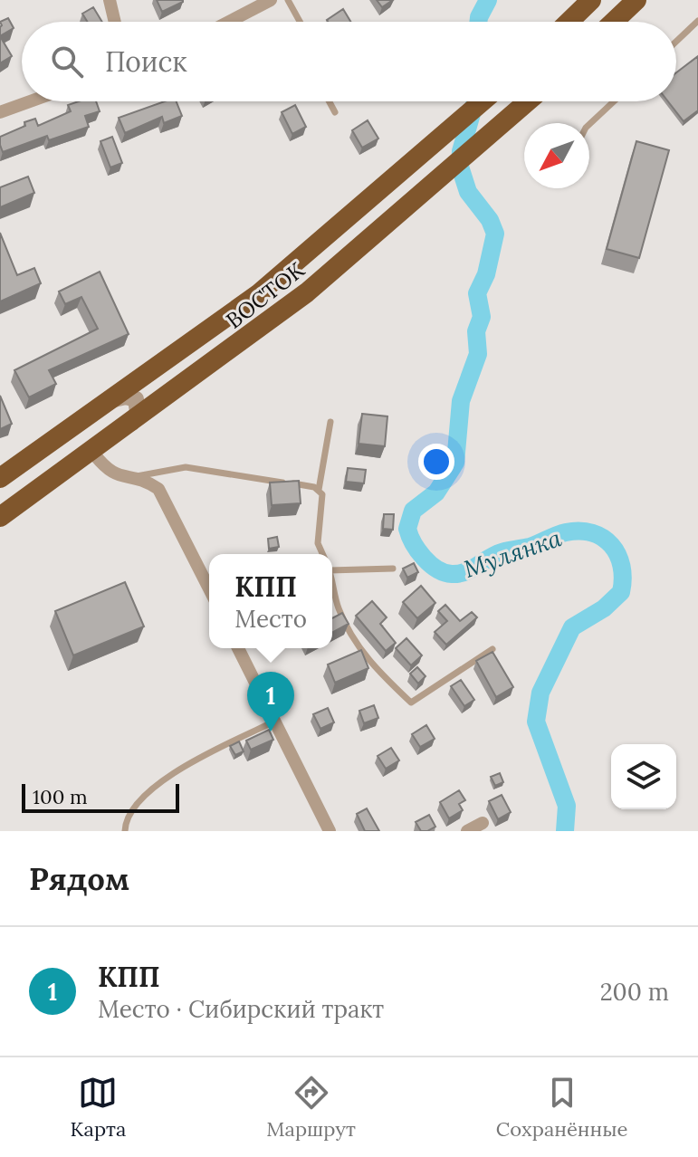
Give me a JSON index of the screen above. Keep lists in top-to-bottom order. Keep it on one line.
{"streets":{"highway":["ВОСТОК"]},"water":["Мулянка"],"scale_bar":"100 m","north":"bottom left","page":{"search":"Поиск","popup":["КПП","Место"],"pins":"1","scale":"100 m","heading":"Рядом","list":[{"mark":"1","name":"КПП","note":"Место · Сибирский тракт","value":"200 m"}],"nav":["Карта","Маршрут","Сохранённые"]}}
